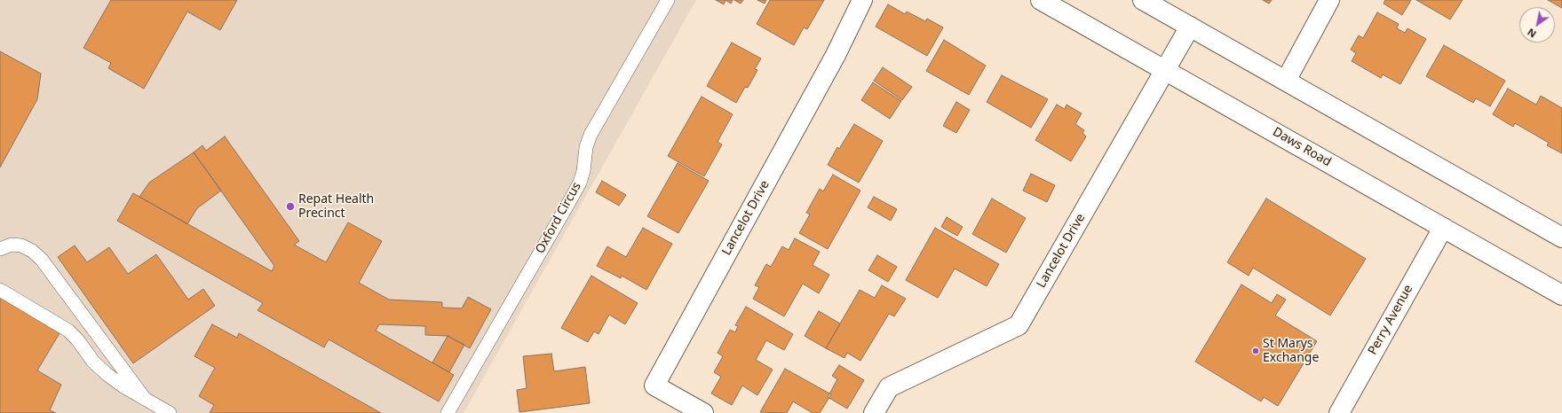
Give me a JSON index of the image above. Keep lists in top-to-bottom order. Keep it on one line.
{"streets":{"street":["Daws Road","Lancelot Drive","Perry Avenue"],"lane":["Oxford Circus"]},"crossings":[["Daws Road","Lancelot Drive"],["Daws Road","Perry Avenue"]],"places":["Repat Health Precinct","St Marys Exchange"],"north":"bottom left"}
